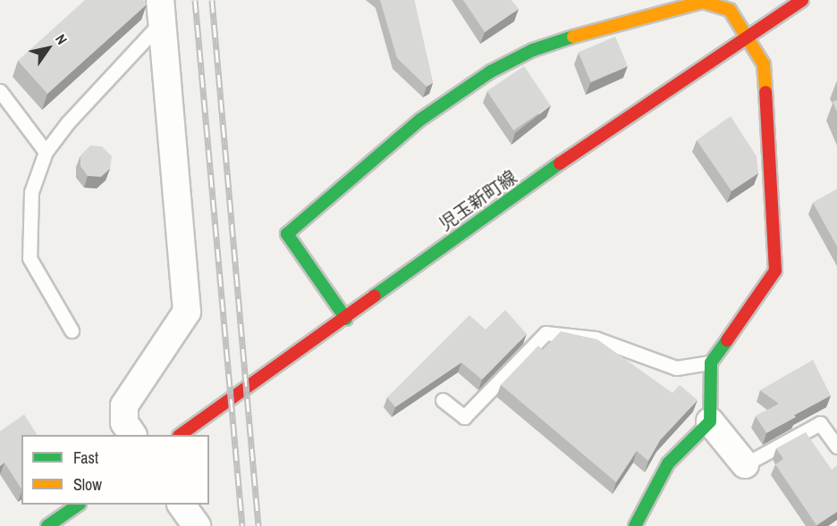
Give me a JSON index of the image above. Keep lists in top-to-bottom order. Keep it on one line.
{"streets":{"street":["児玉新町線"]},"legend":["Fast","Slow"],"north":"top right"}
